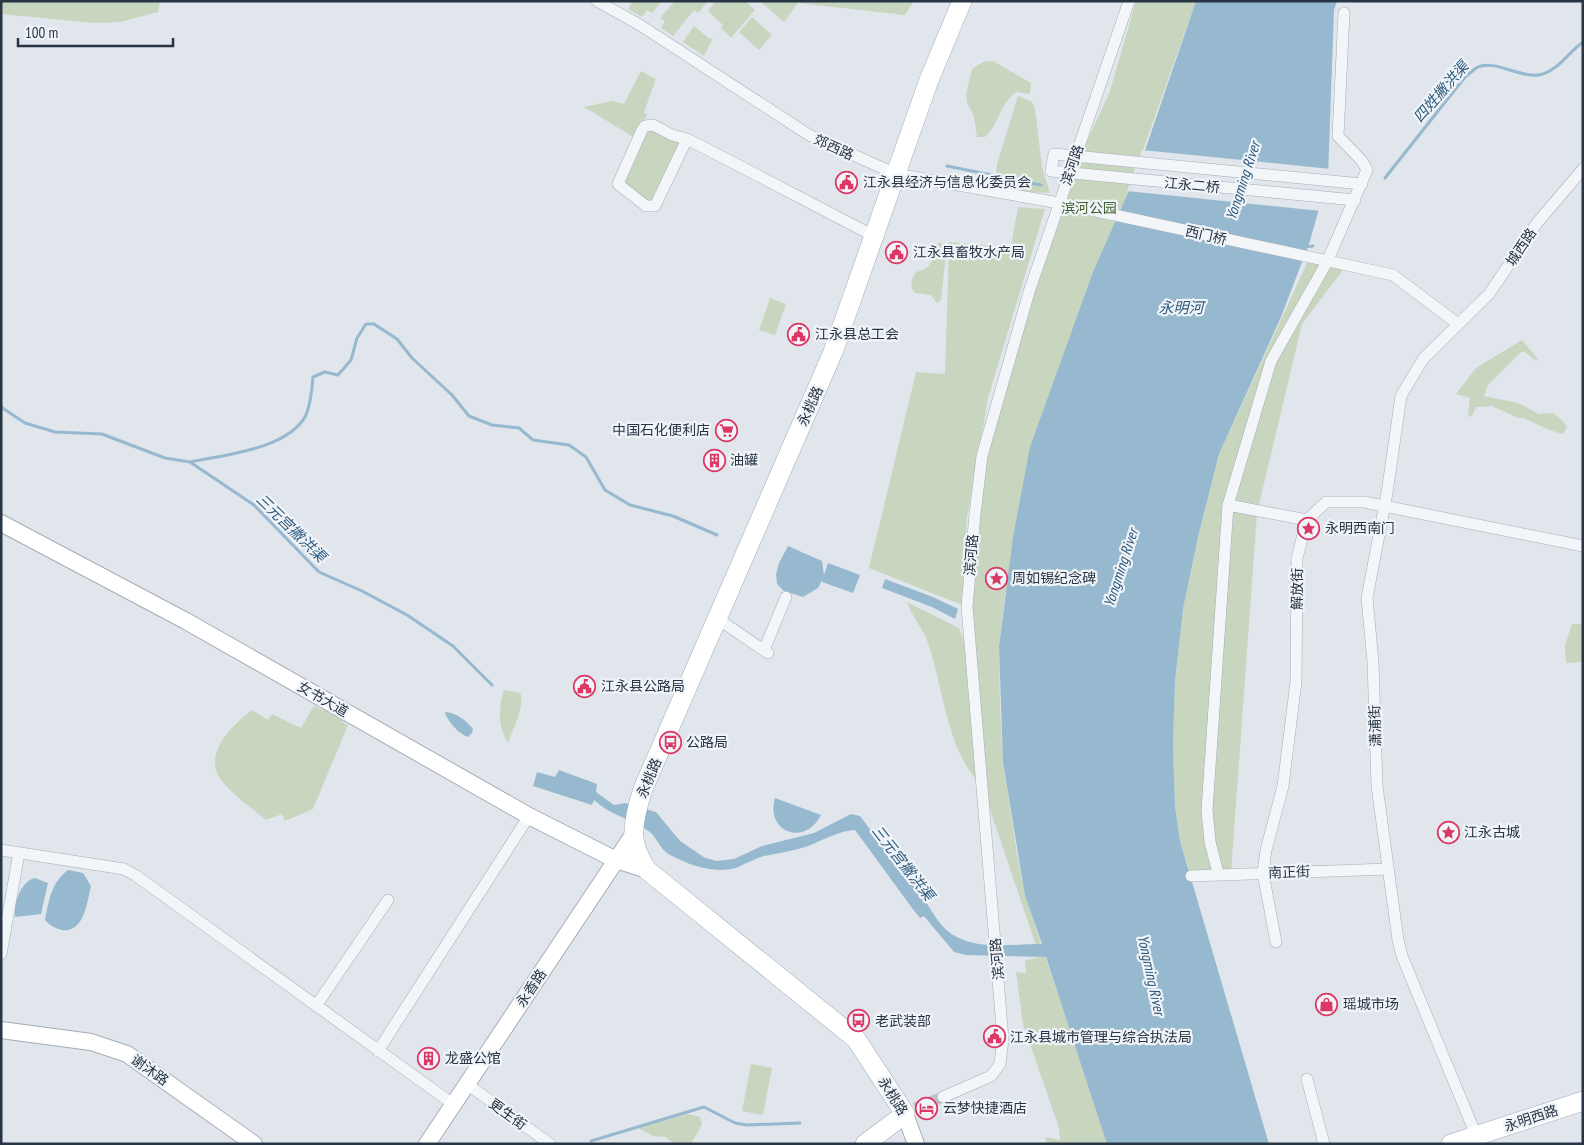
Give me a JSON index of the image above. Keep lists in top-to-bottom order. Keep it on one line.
{"streets":{"main road":["永桃路","女书大道","永香路","谢沐路","永明西路"],"street":["郊西路","滨河路","江永二桥","西门桥","城西路","解放街","潇浦街","南正街","更生街"]},"crossings":[["郊西路","滨河路"],["郊西路","西门桥"],["郊西路","永桃路"],["滨河路","江永二桥"],["西门桥","城西路"],["西门桥","潇浦街"],["城西路","潇浦街"],["永桃路","女书大道"],["永桃路","永香路"],["解放街","南正街"],["女书大道","永香路"],["潇浦街","南正街"],["潇浦街","永明西路"],["永香路","更生街"]],"water":["四姓撇洪渠","Yongming River","永明河","三元宫撇洪渠"],"parks":["滨河公园"],"places":{"public building":["江永县经济与信息化委员会","江永县畜牧水产局","江永县总工会","江永县公路局","江永县城市管理与综合执法局"],"supermarket":["中国石化便利店"],"building":["油罐","龙盛公馆"],"place":["永明西南门","周如锡纪念碑","江永古城"],"bus stop":["公路局","老武装部"],"shop":["瑶城市场"],"hotel":["云梦快捷酒店"]},"scale_bar":"100 m"}
